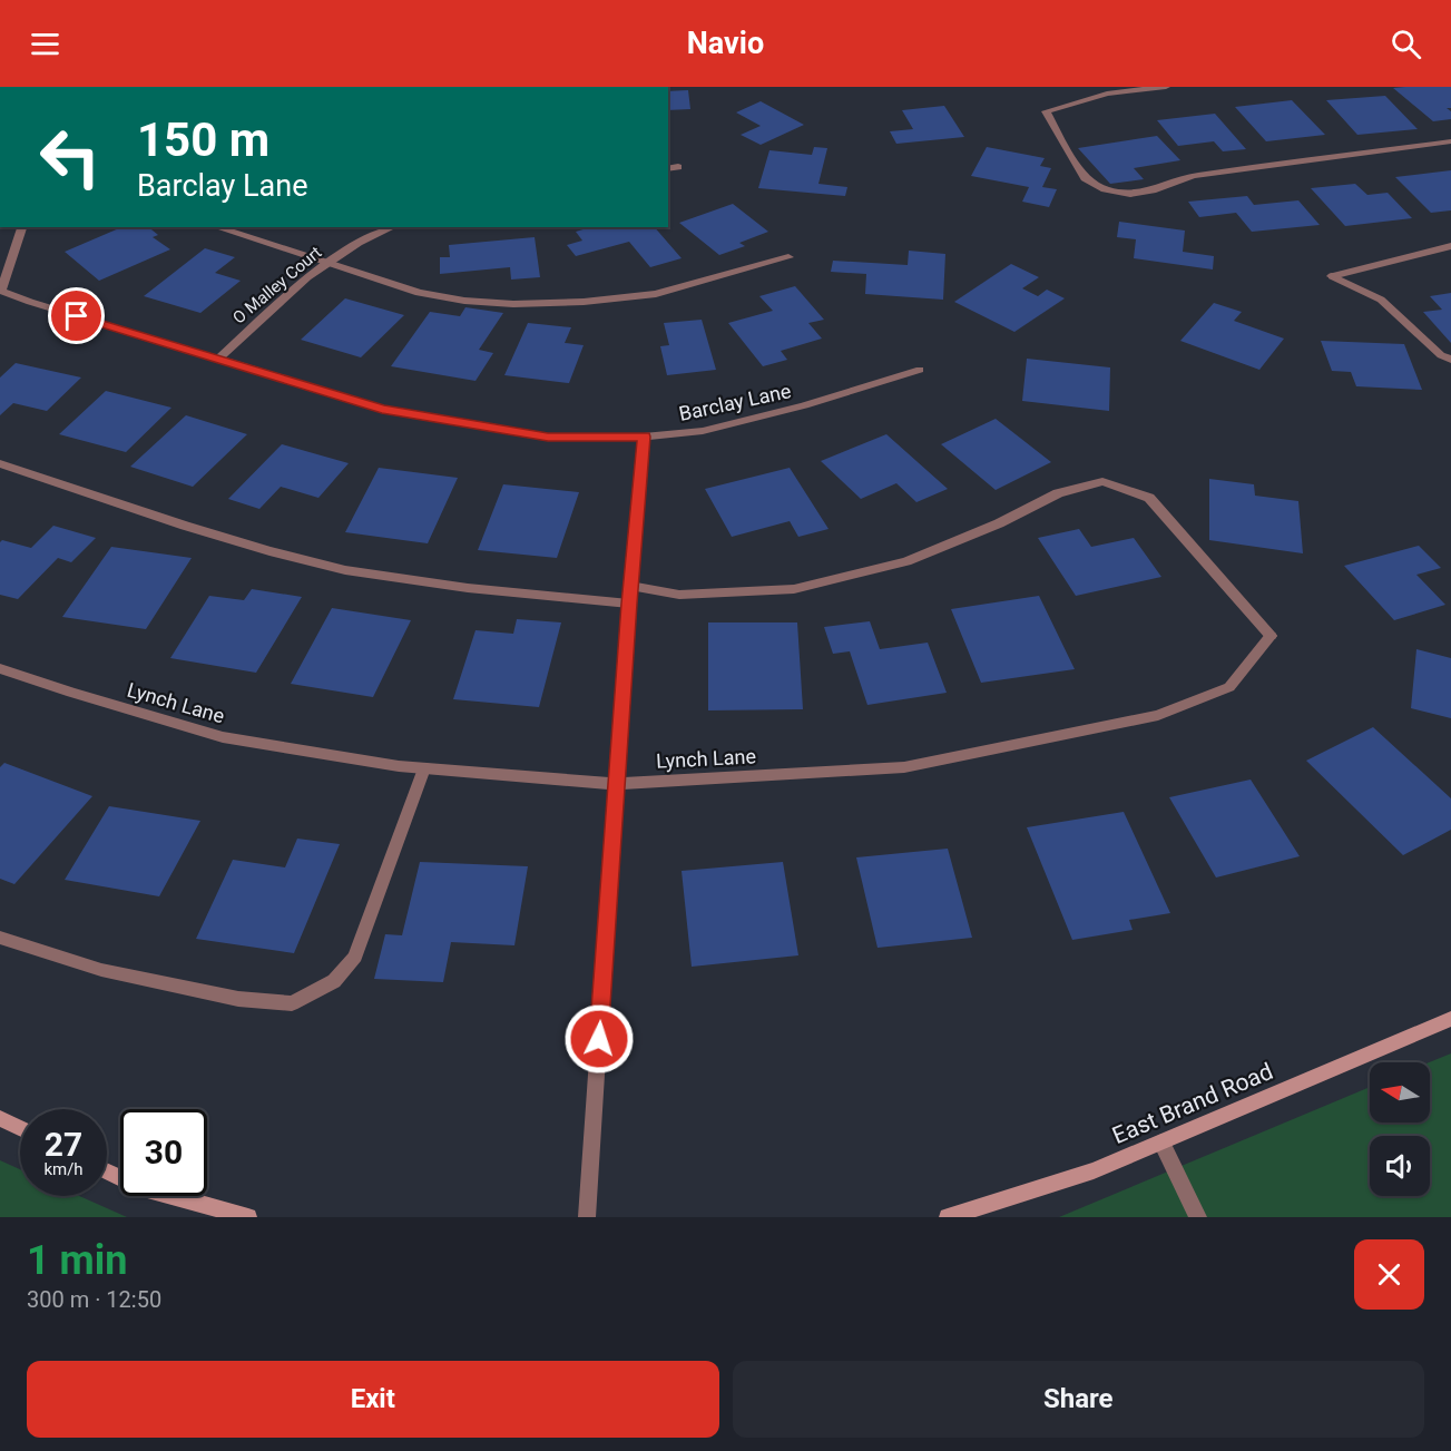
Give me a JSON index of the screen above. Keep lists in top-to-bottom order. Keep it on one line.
{"streets":{"main road":["East Brand Road"],"street":["O Malley Court","Barclay Lane","Lynch Lane"]},"crossings":[["O Malley Court","Barclay Lane"]],"north":"left","page":{"header":"Navio","turn":["150 m","Barclay Lane"],"speed":"27 km/h","limit":"30","heading":["1 min","300 m · 12:50"],"buttons":["Exit","Share"]}}
